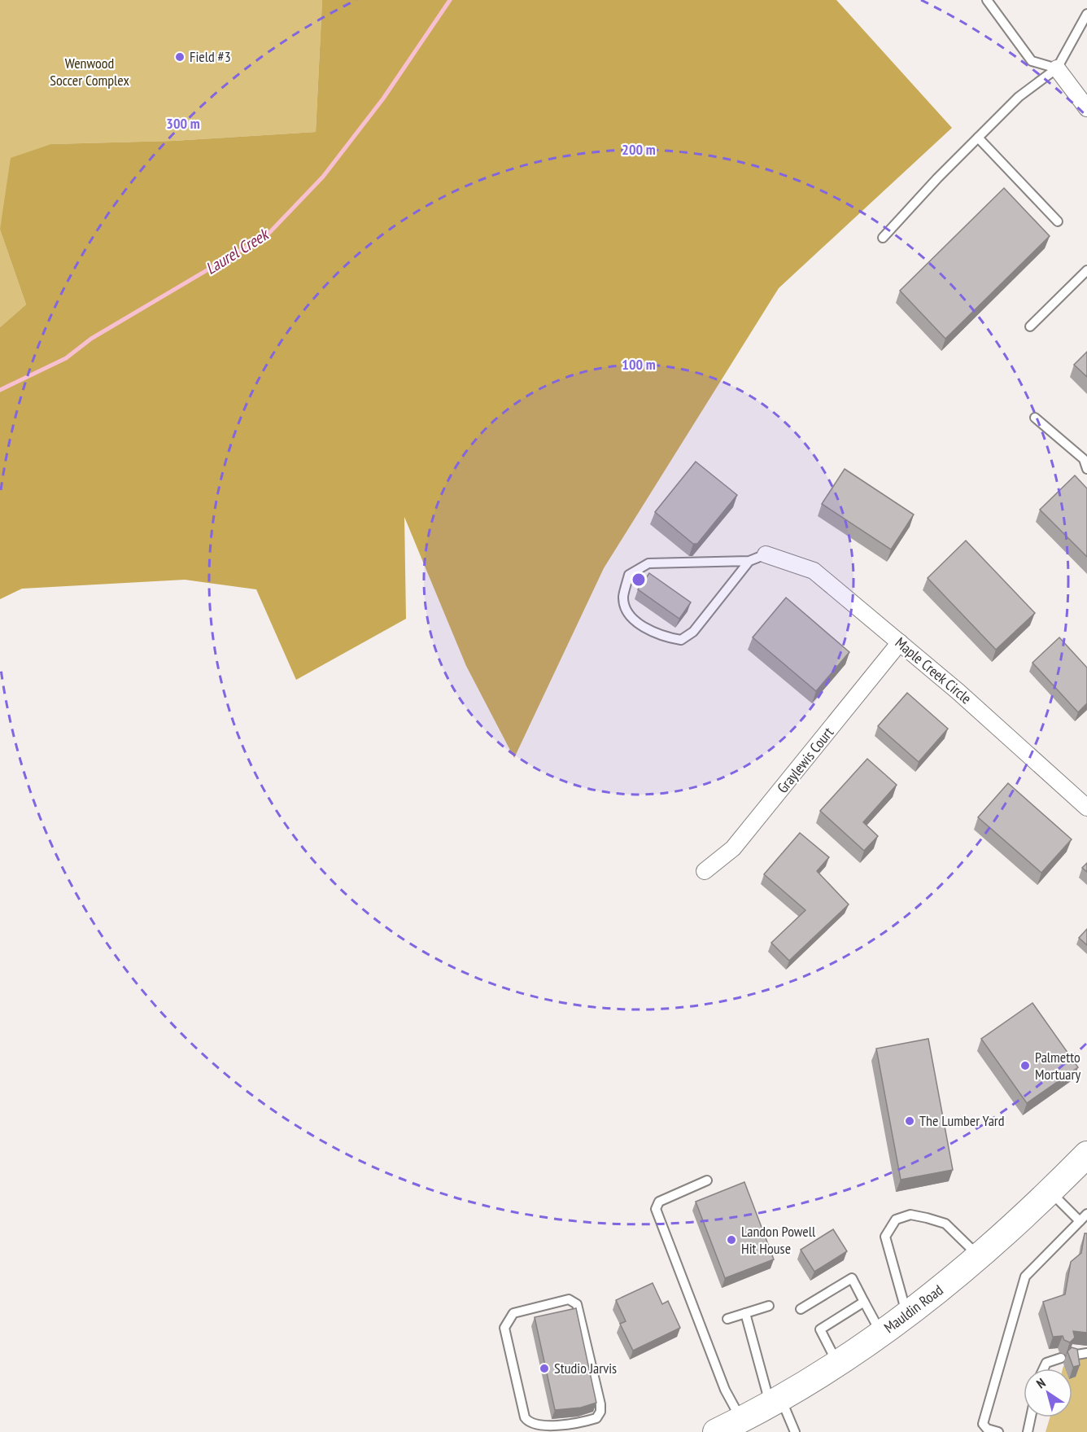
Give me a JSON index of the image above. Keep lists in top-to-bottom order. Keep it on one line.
{"streets":{"main road":["Mauldin Road"],"street":["Maple Creek Circle","Graylewis Court"]},"crossings":[["Maple Creek Circle","Graylewis Court"]],"water":["Laurel Creek"],"parks":["Wenwood Soccer Complex"],"places":["Field #3","Palmetto Mortuary","The Lumber Yard","Landon Powell Hit House","Studio Jarvis"],"north":"top left","rings":["300 m","200 m","100 m"]}
